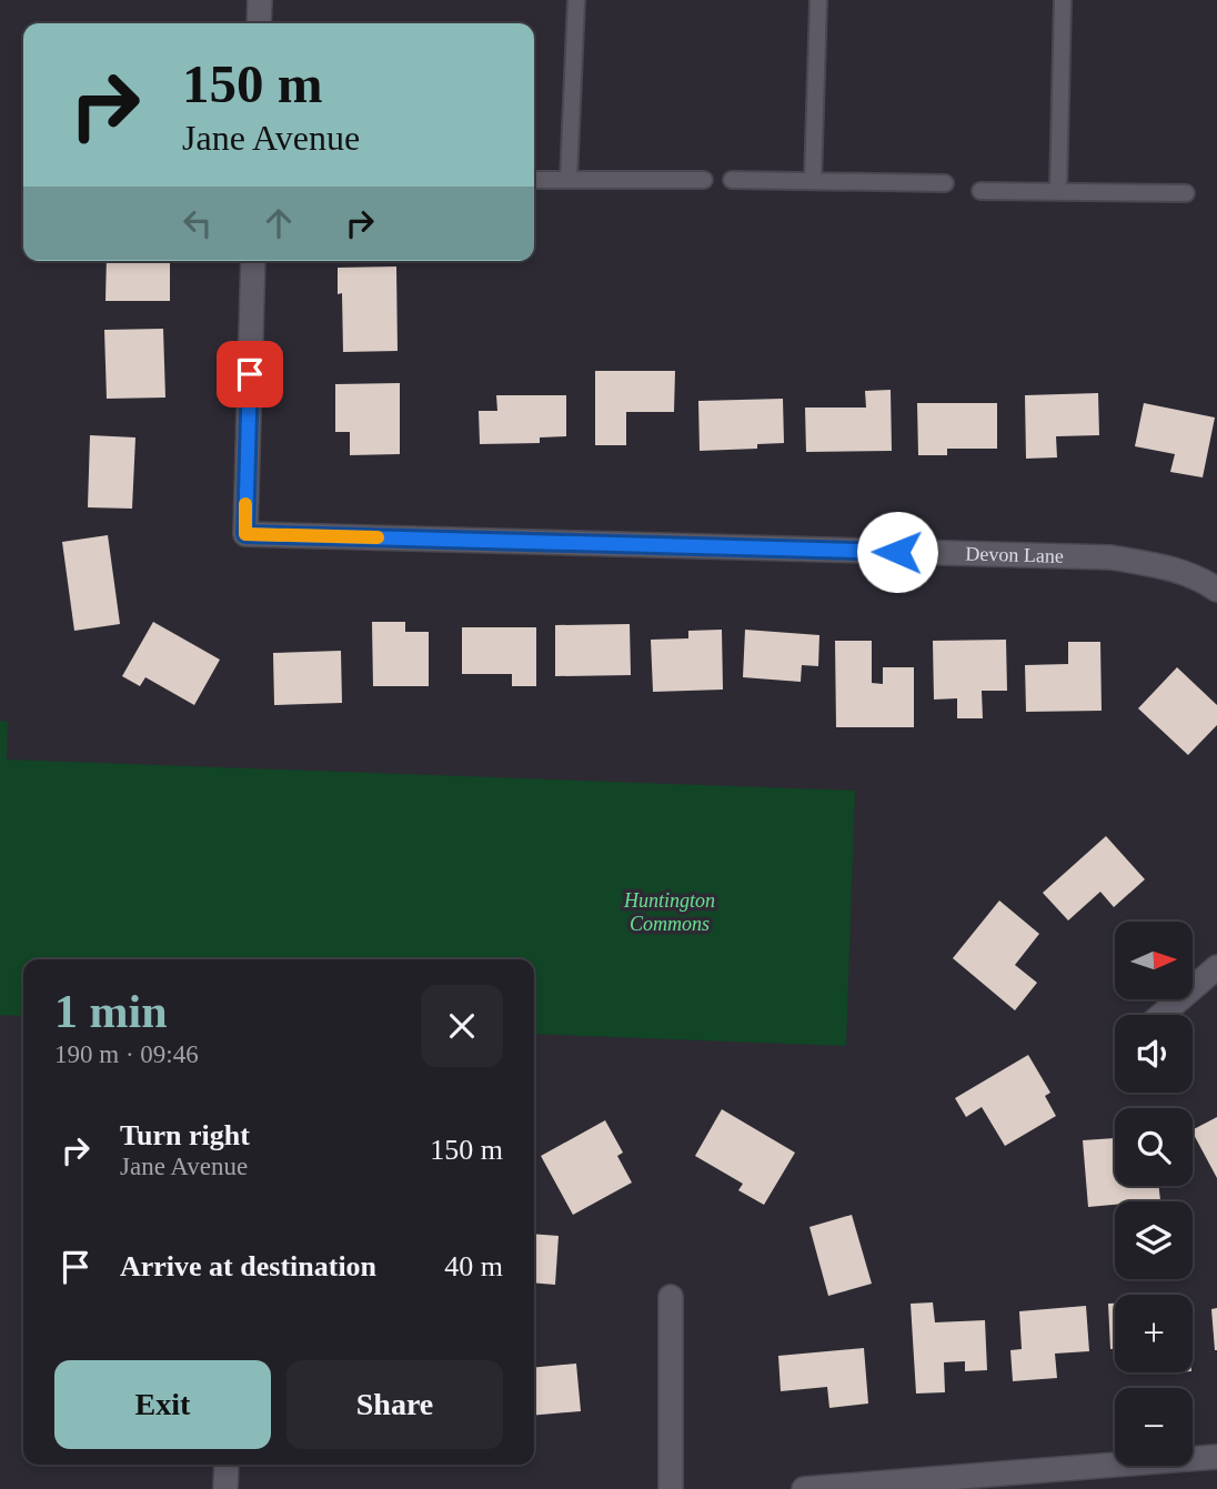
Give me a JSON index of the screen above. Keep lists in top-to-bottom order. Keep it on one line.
{"streets":{"street":["Devon Lane"]},"parks":["Huntington Commons"],"north":"right","page":{"turn":["150 m","Jane Avenue"],"map_buttons":["+","−"],"heading":["1 min","190 m · 09:46"],"list":[{"name":"Turn right","note":"Jane Avenue","value":"150 m"},{"name":"Arrive at destination","value":"40 m"}],"buttons":["Exit","Share"]}}
